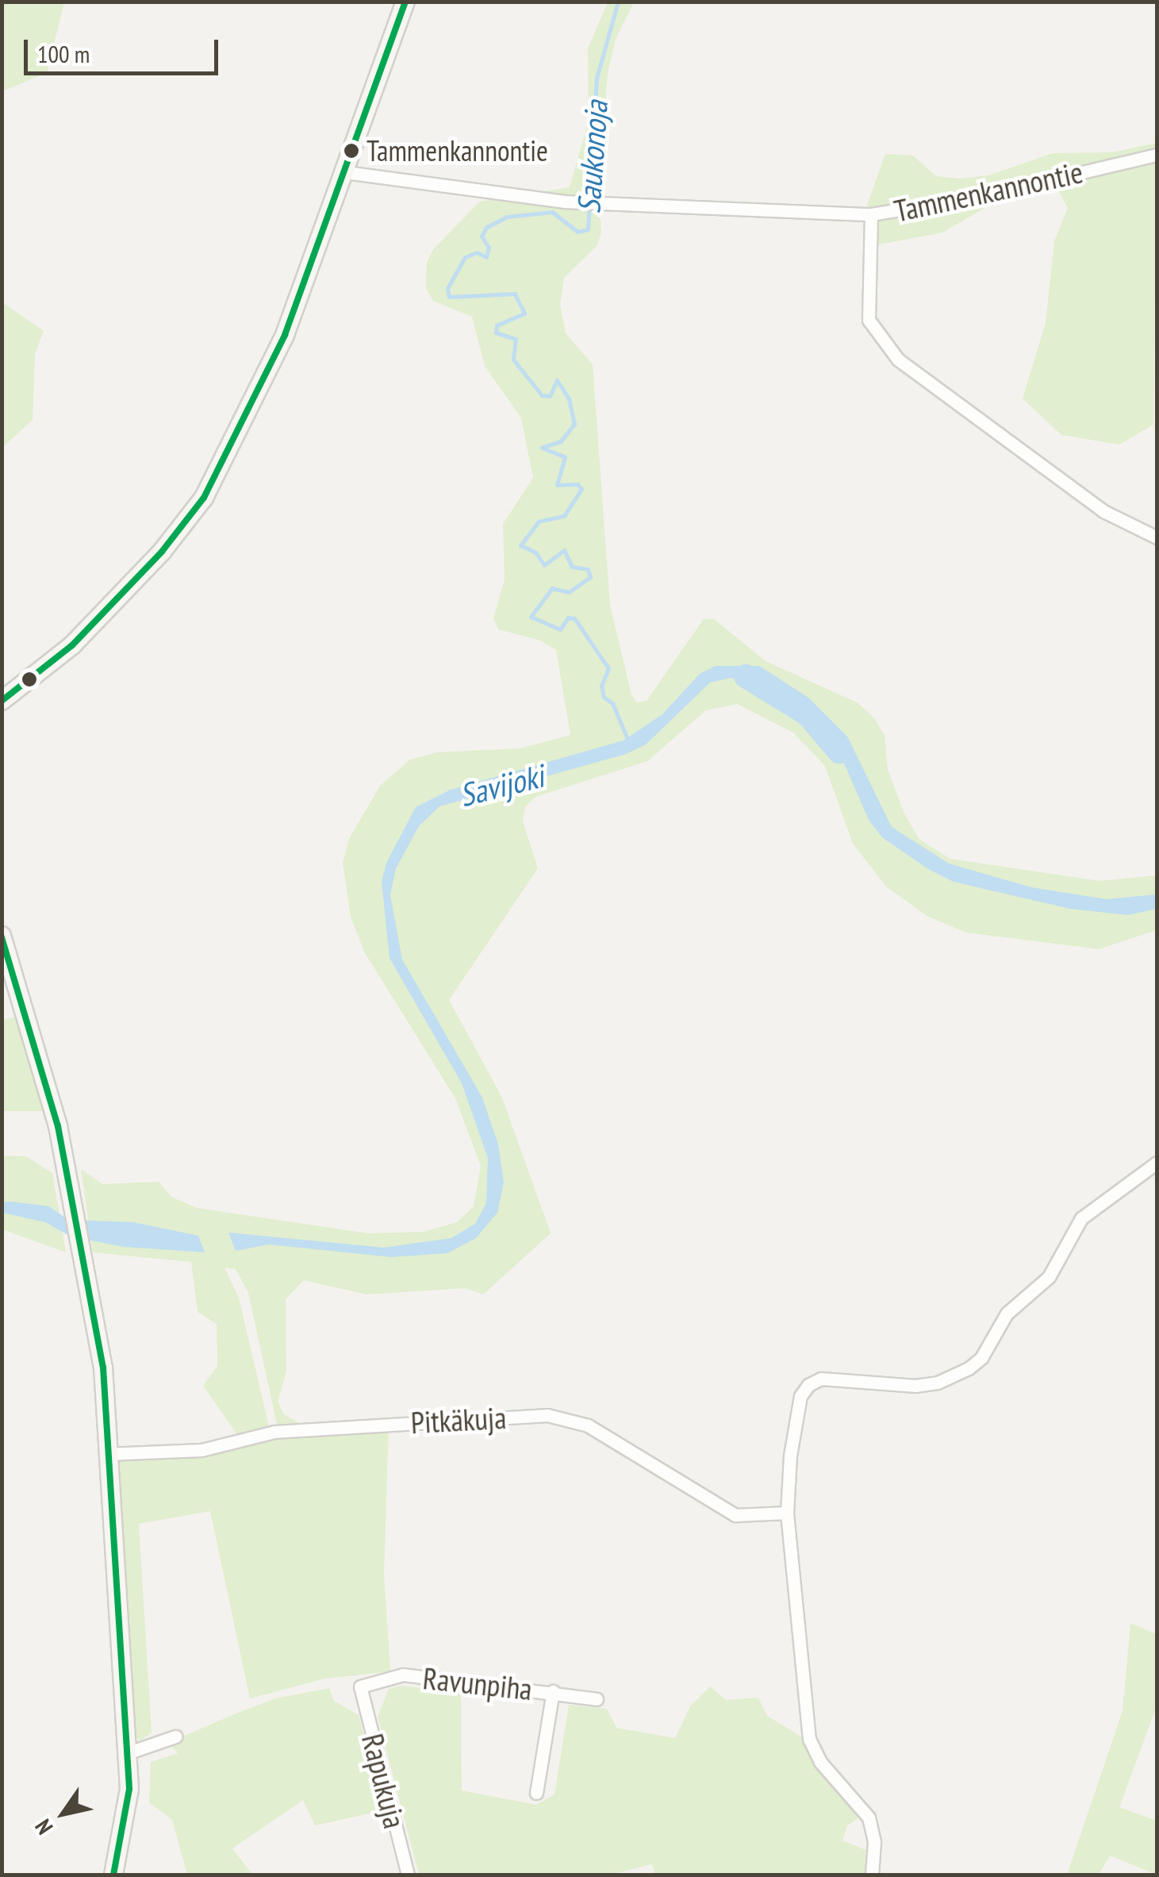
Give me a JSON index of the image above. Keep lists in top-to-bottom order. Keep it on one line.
{"streets":{"street":["Tammenkannontie","Pitkäkuja","Ravunpiha","Rapukuja"]},"crossings":[["Ravunpiha","Rapukuja"]],"water":["Saukonoja","Savijoki"],"places":["Tammenkannontie"],"scale_bar":"100 m","north":"bottom left"}
